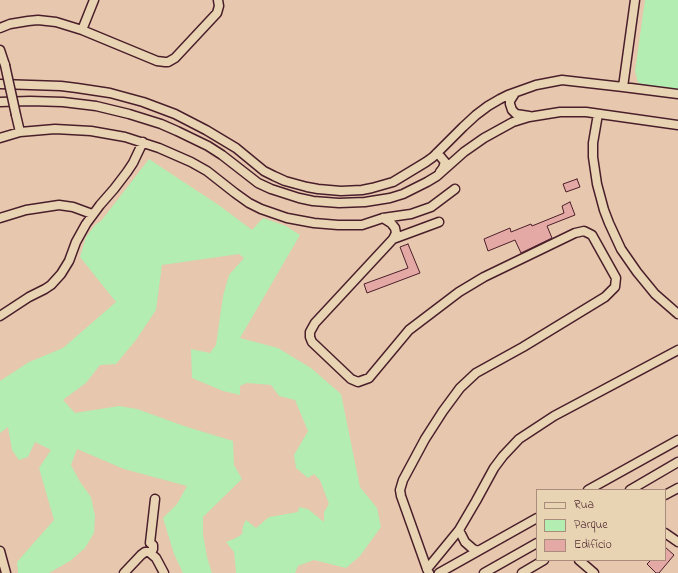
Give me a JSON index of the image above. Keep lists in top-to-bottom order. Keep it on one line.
{"legend":["Rua","Parque","Edifício"]}
